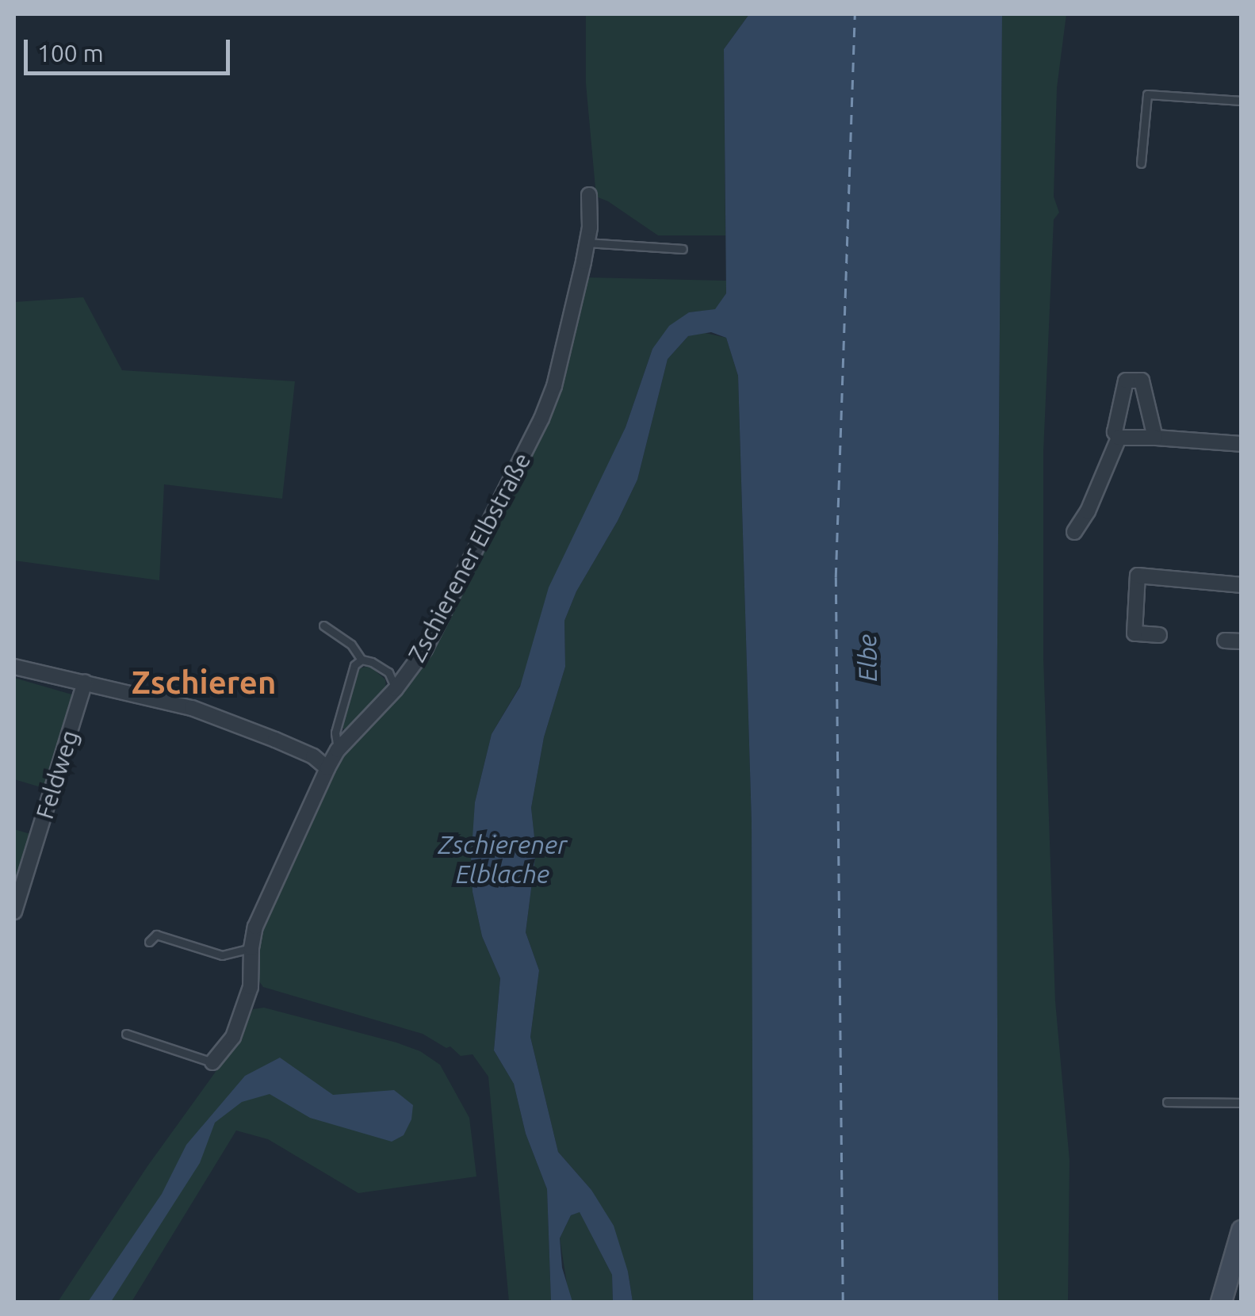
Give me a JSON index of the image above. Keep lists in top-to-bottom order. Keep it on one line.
{"streets":{"street":["Zschierener Elbstraße","Feldweg"]},"districts":["Zschieren"],"water":["Elbe","Zschierener Elblache"],"scale_bar":"100 m"}
